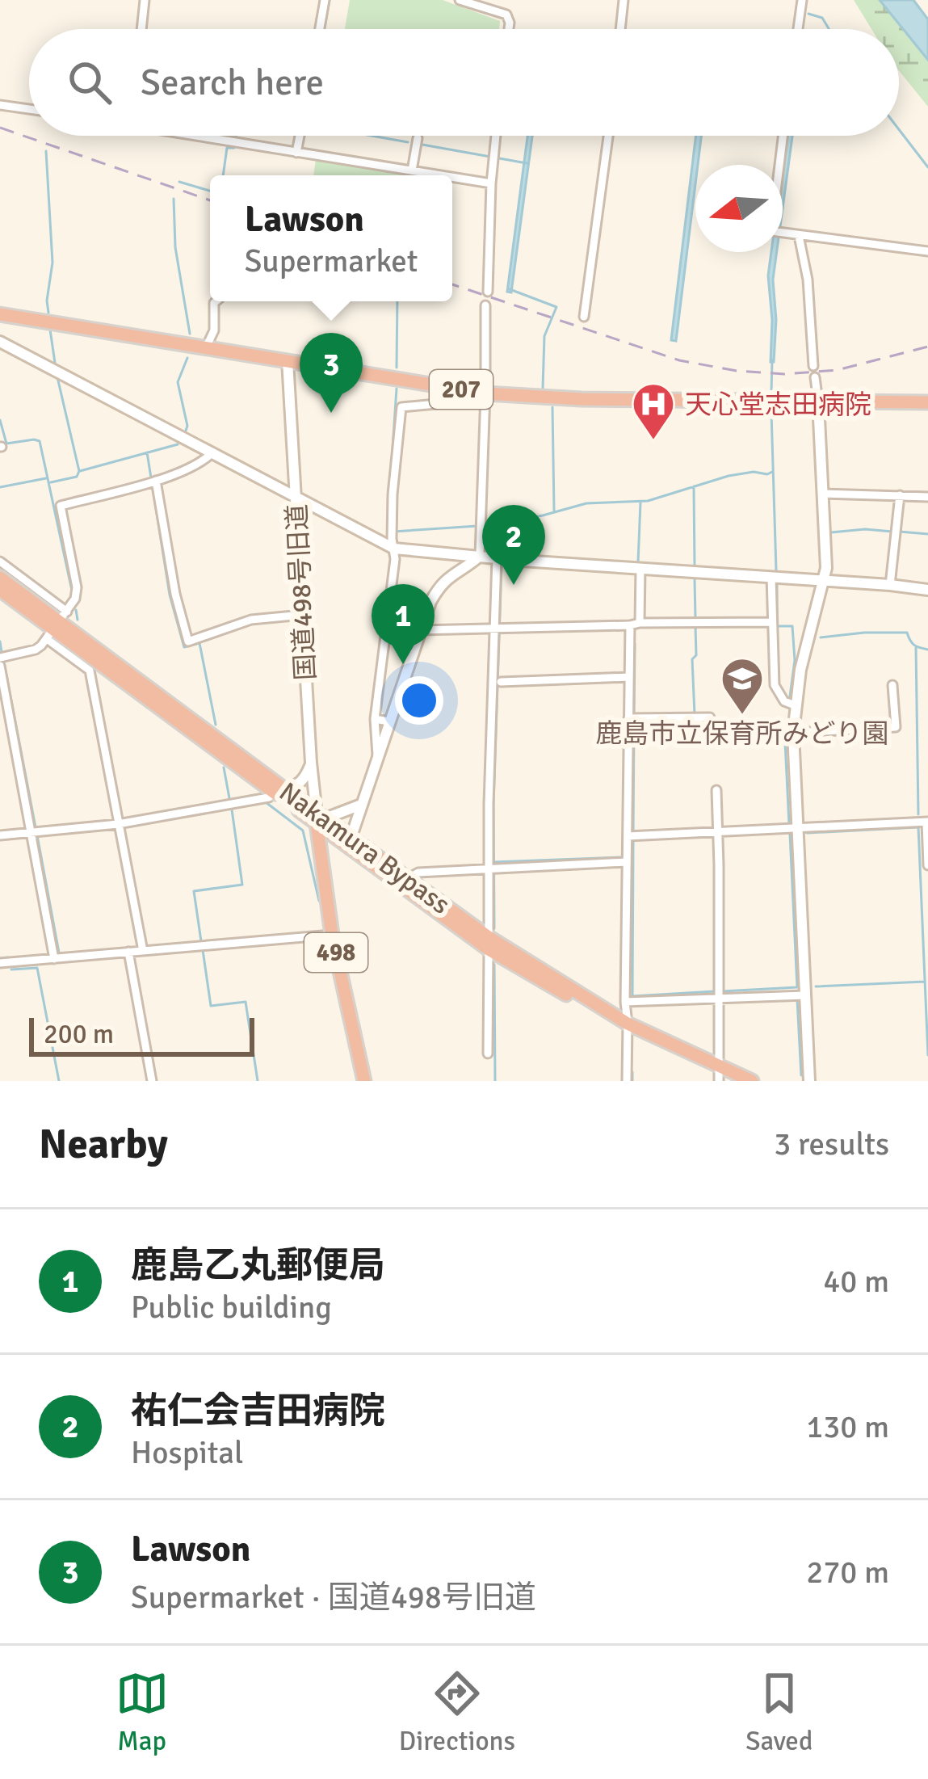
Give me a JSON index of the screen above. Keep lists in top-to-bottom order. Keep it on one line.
{"streets":{"highway":["207","Nakamura Bypass","498"],"street":["国道498号旧道"]},"crossings":[["207","国道498号旧道"],["国道498号旧道","Nakamura Bypass"],["国道498号旧道","498"],["Nakamura Bypass","498"]],"places":{"hospital":["天心堂志田病院"],"school or university":["鹿島市立保育所みどり園"]},"scale_bar":"200 m","north":"left","page":{"search":"Search here","popup":["Lawson","Supermarket"],"pins":["3","2","1"],"scale":"200 m","heading":["Nearby","3 results"],"list":[{"mark":"1","name":"鹿島乙丸郵便局","note":"Public building","value":"40 m"},{"mark":"2","name":"祐仁会吉田病院","note":"Hospital","value":"130 m"},{"mark":"3","name":"Lawson","note":"Supermarket · 国道498号旧道","value":"270 m"}],"nav":["Map","Directions","Saved"]}}
